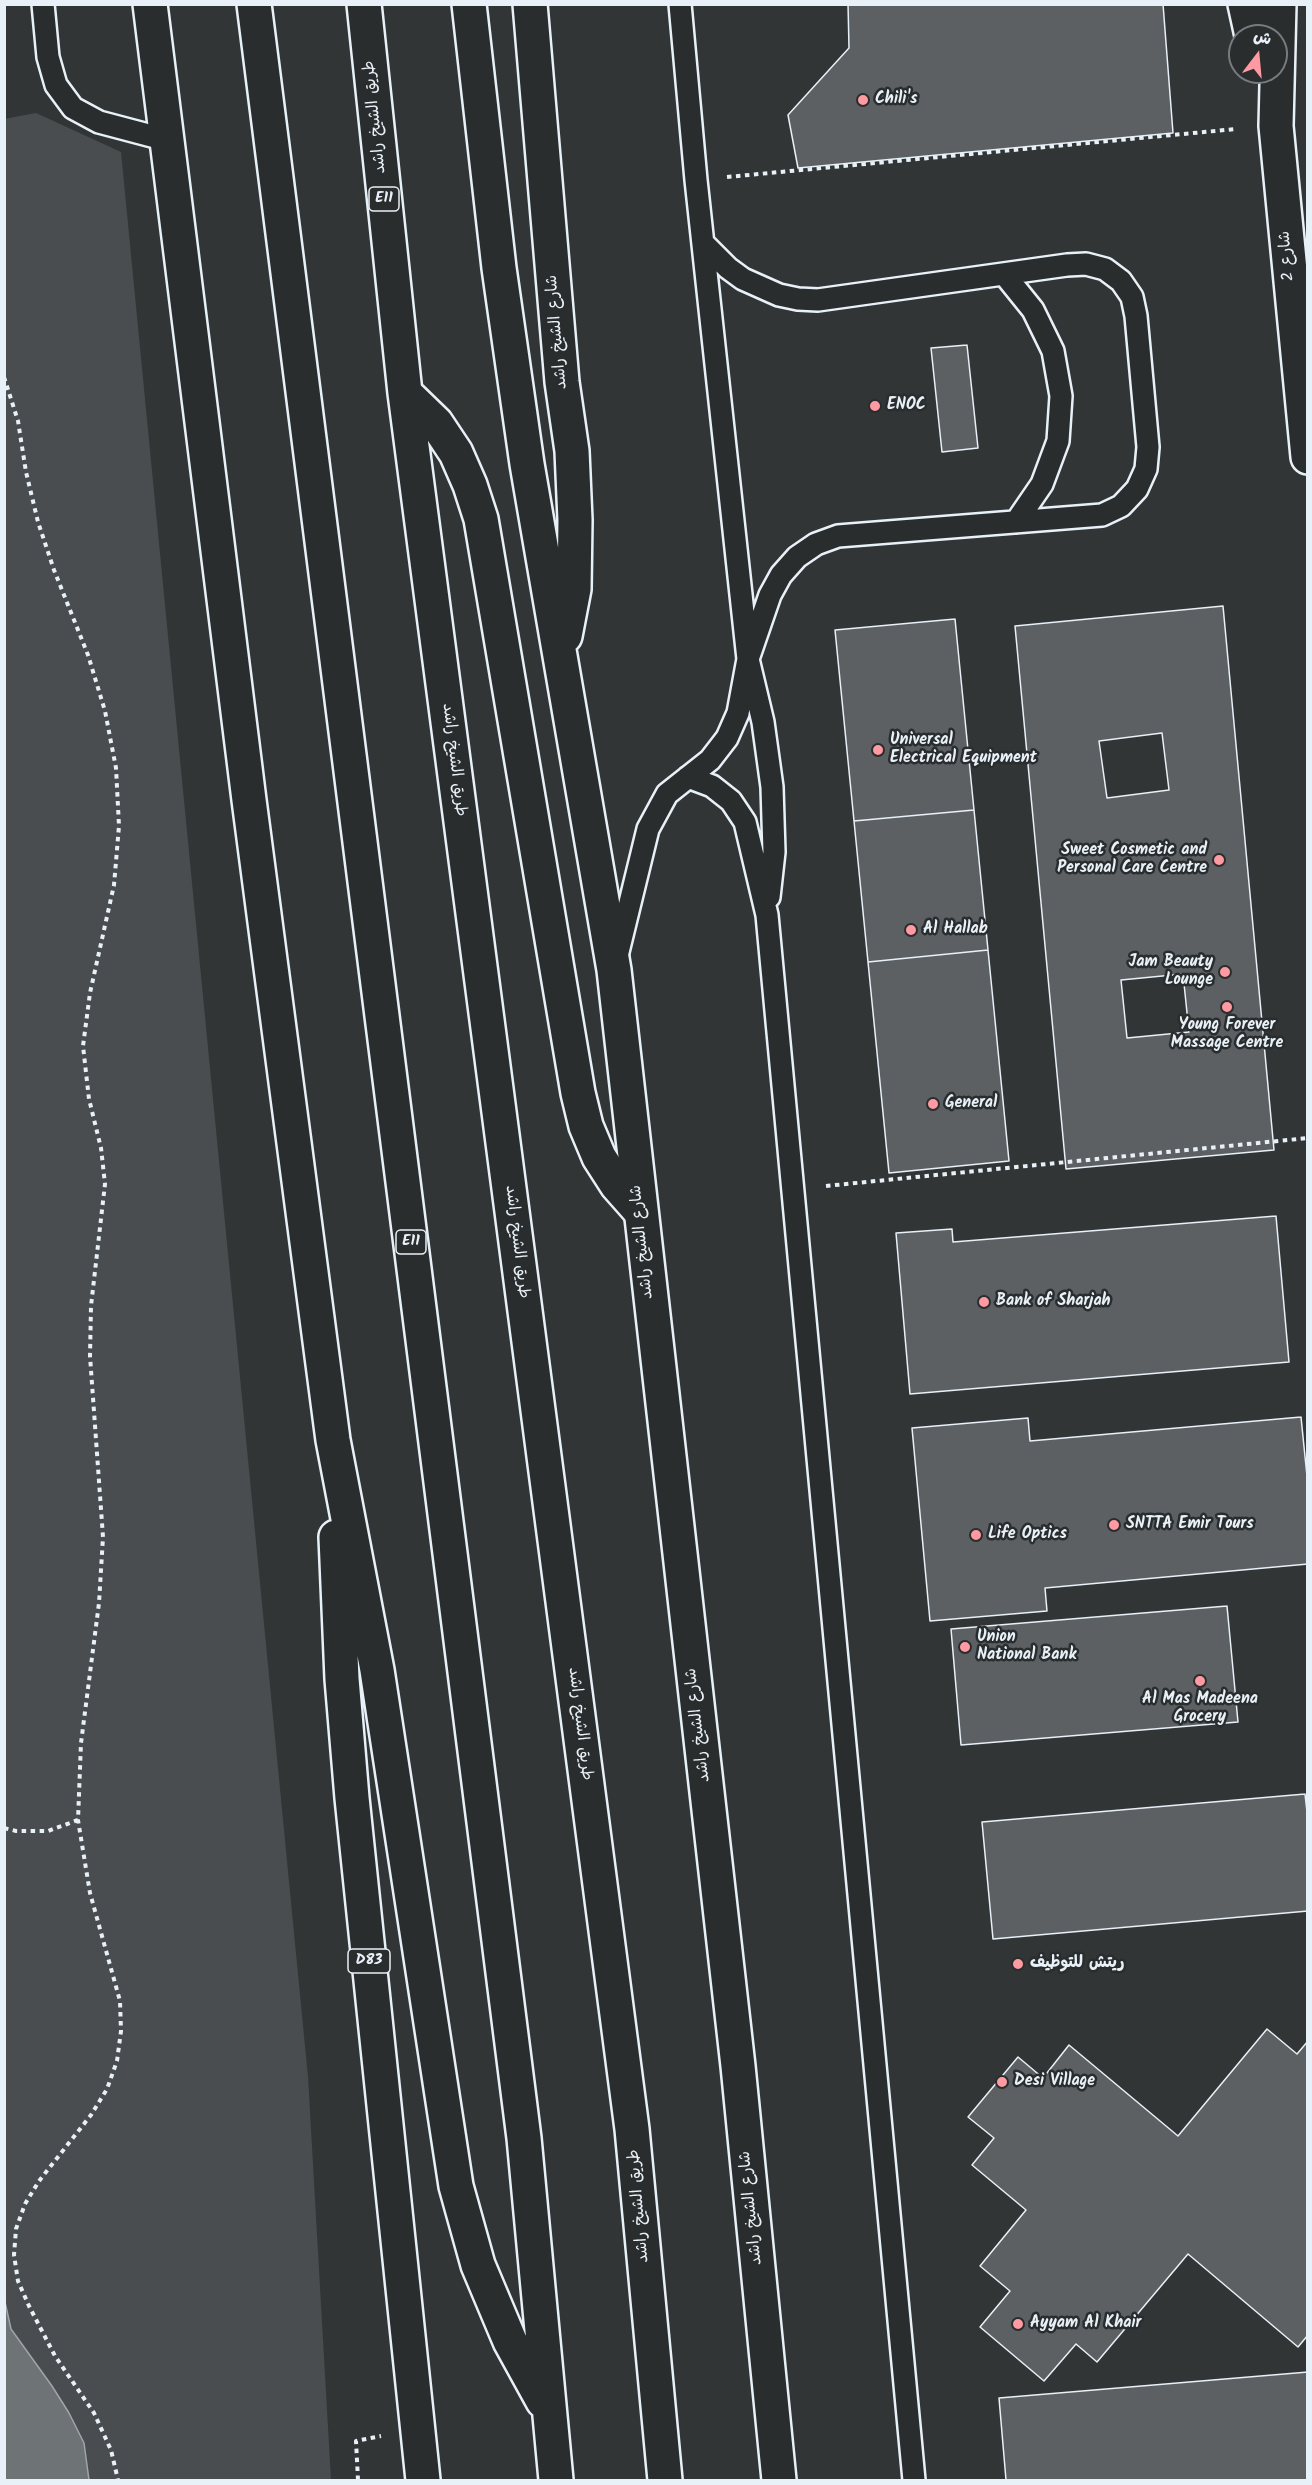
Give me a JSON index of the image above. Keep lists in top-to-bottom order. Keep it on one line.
{"streets":{"main road":["طريق الشيخ راشد","E11","شارع 2","شارع الشيخ راشد","D83"]},"places":["Chili's","ENOC","Universal Electrical Equipment","Sweet Cosmetic and Personal Care Centre","Al Hallab","Jam Beauty Lounge","Young Forever Massage Centre","General","Bank of Sharjah","SNTTA Emir Tours","Life Optics","Union National Bank","Al Mas Madeena Grocery","ريتش للتوظيف","Desi Village","Ayyam Al Khair"],"north":"top"}
